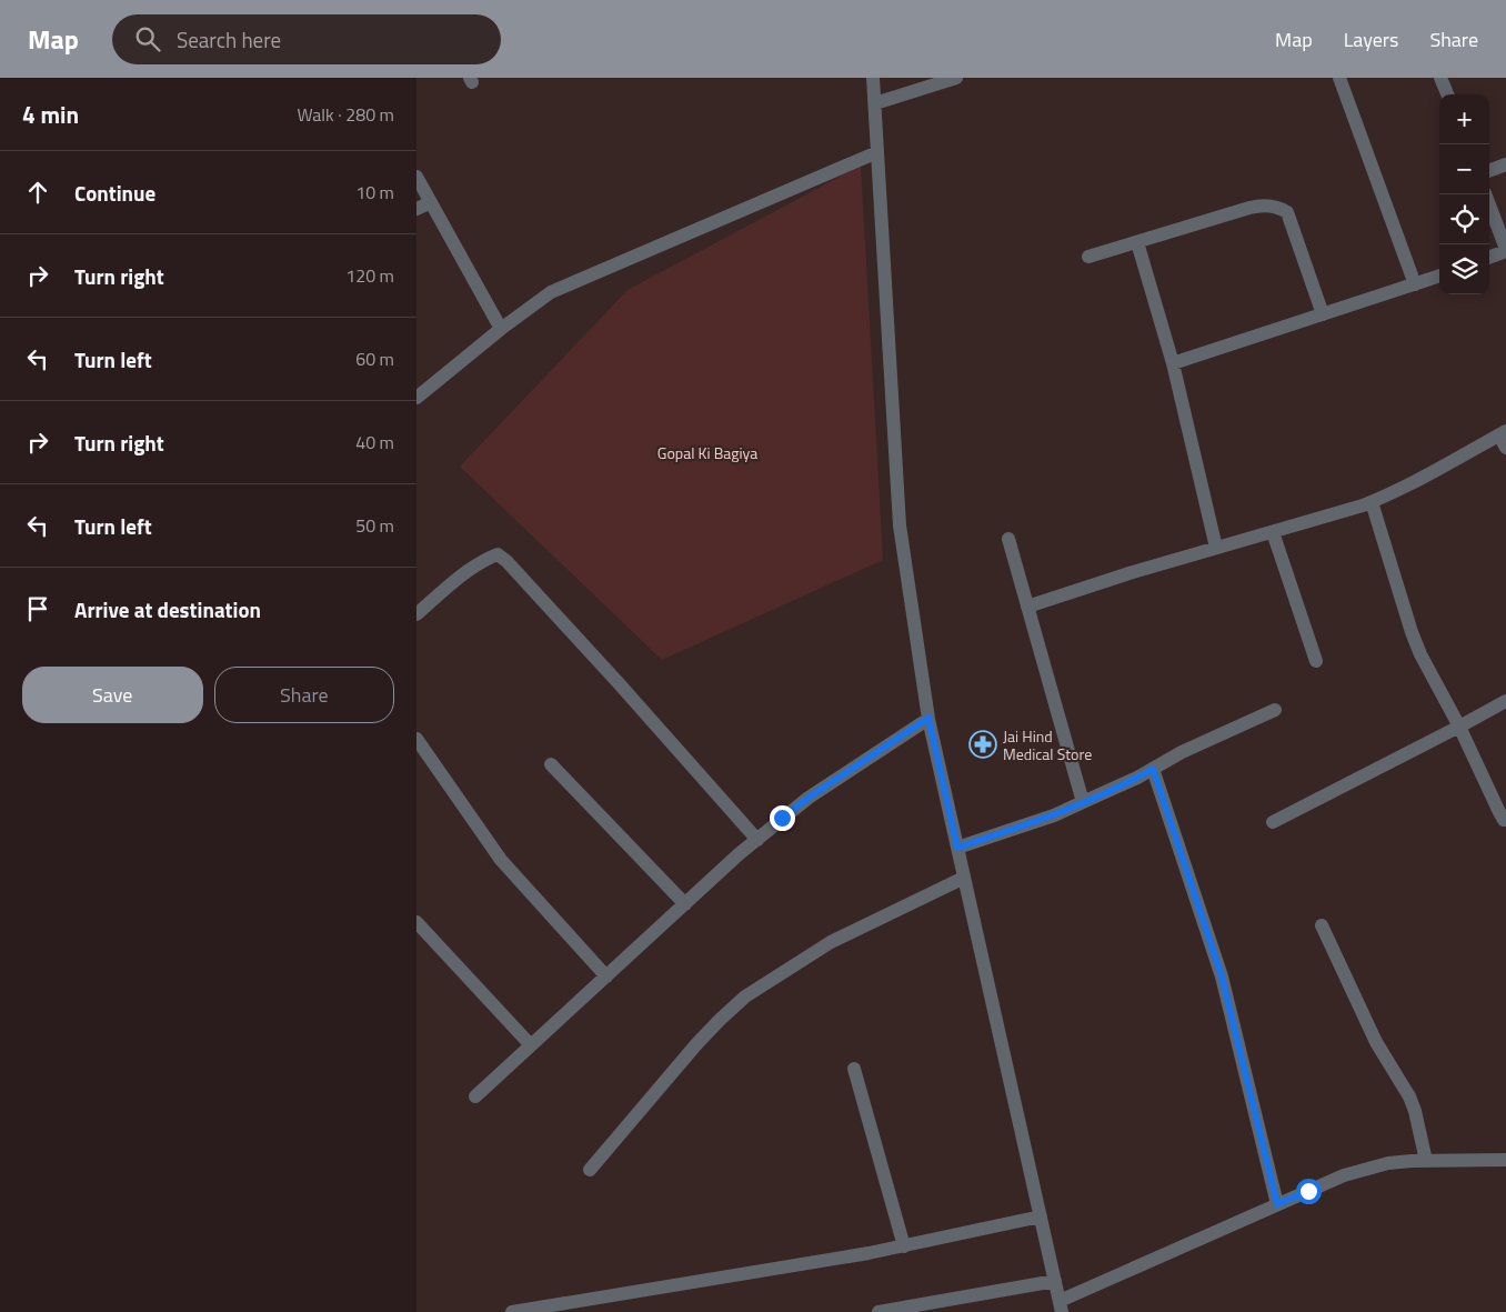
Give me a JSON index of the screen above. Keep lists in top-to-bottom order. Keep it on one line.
{"parks":["Gopal Ki Bagiya"],"places":{"pharmacy":["Jai Hind Medical Store"]},"page":{"header":"Map","search":"Search here","nav":["Map","Layers","Share"],"heading":["4 min","Walk · 280 m"],"map_buttons":["+","−"],"list":[["Continue","10 m"],["Turn right","120 m"],["Turn left","60 m"],["Turn right","40 m"],["Turn left","50 m"],"Arrive at destination"],"buttons":["Save","Share"]}}
